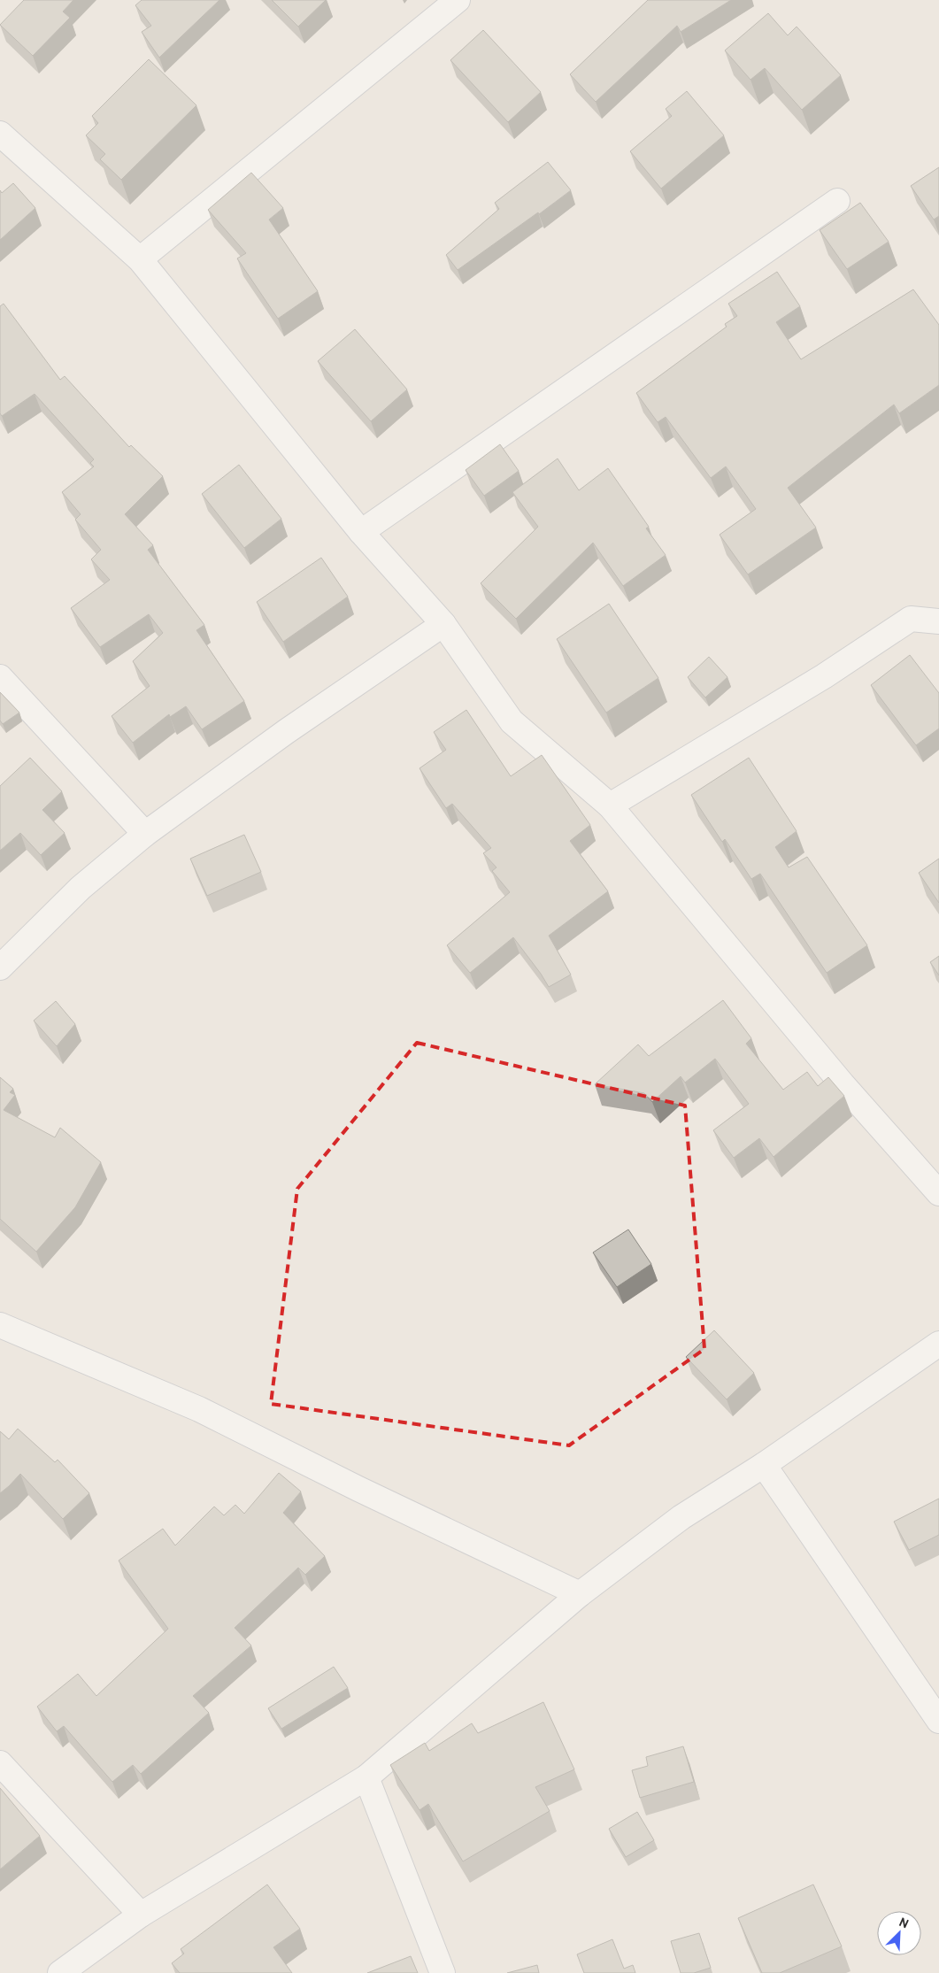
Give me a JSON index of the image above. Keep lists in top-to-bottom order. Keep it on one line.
{"north":"top right"}
